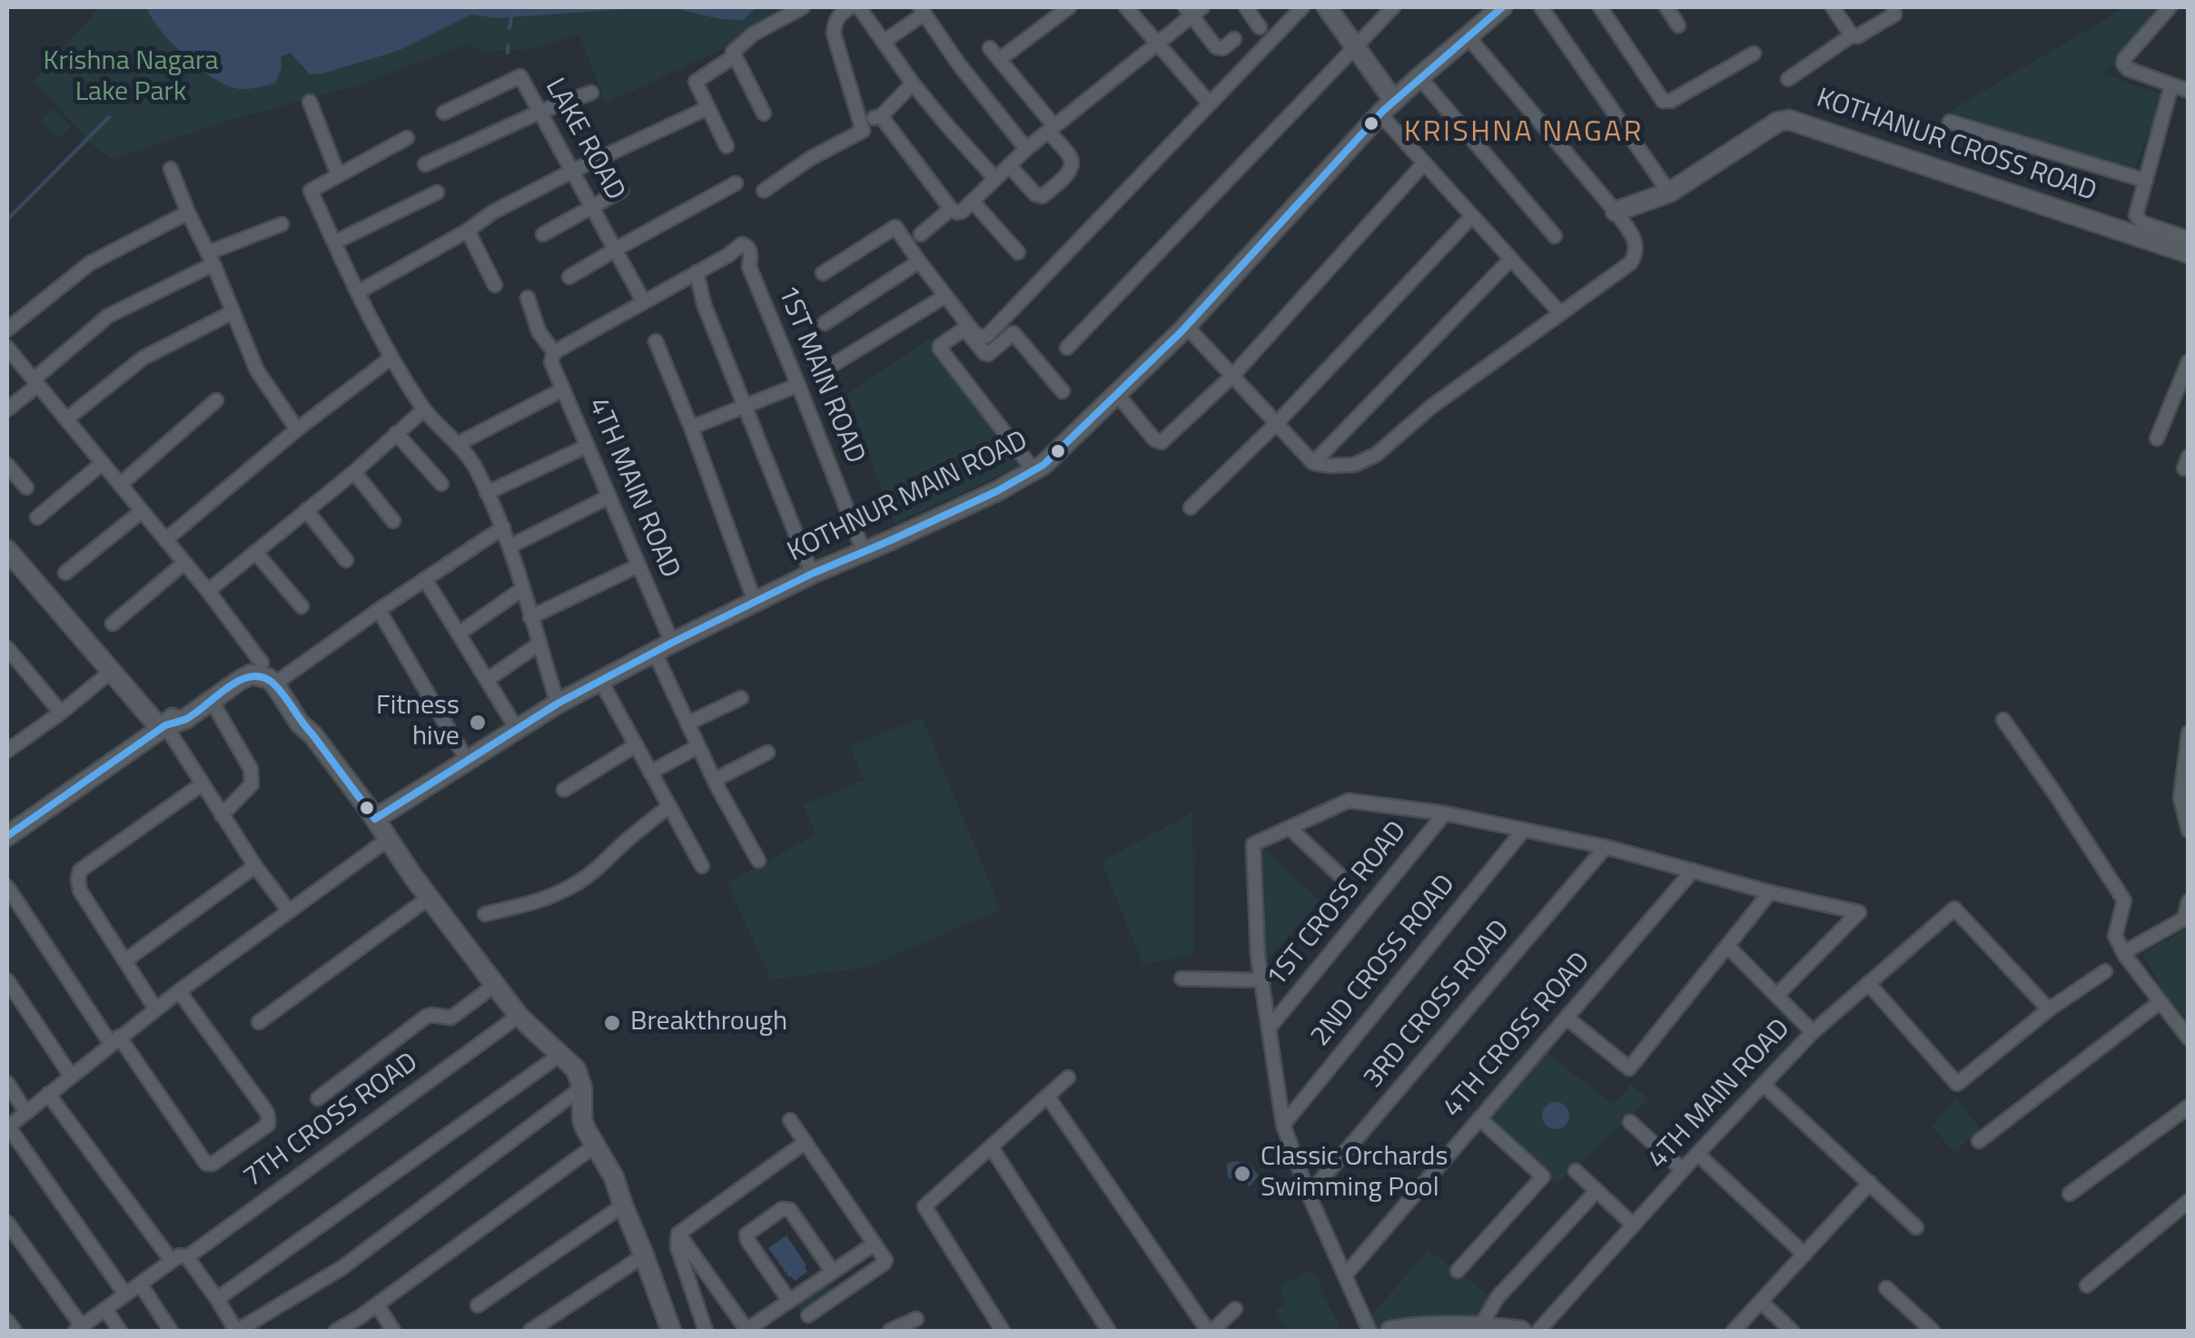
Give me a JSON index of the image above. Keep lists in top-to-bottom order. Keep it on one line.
{"streets":{"main road":["KOTHANUR CROSS ROAD","KOTHNUR MAIN ROAD"],"street":["LAKE ROAD","1ST MAIN ROAD","4TH MAIN ROAD","1ST CROSS ROAD","2ND CROSS ROAD","3RD CROSS ROAD","4TH CROSS ROAD","7TH CROSS ROAD"]},"crossings":[["1ST MAIN ROAD","KOTHNUR MAIN ROAD"],["4TH MAIN ROAD","KOTHNUR MAIN ROAD"]],"districts":["KRISHNA NAGAR"],"parks":["Krishna Nagara Lake Park"],"places":["Fitness hive","Breakthrough","Classic Orchards Swimming Pool"]}
